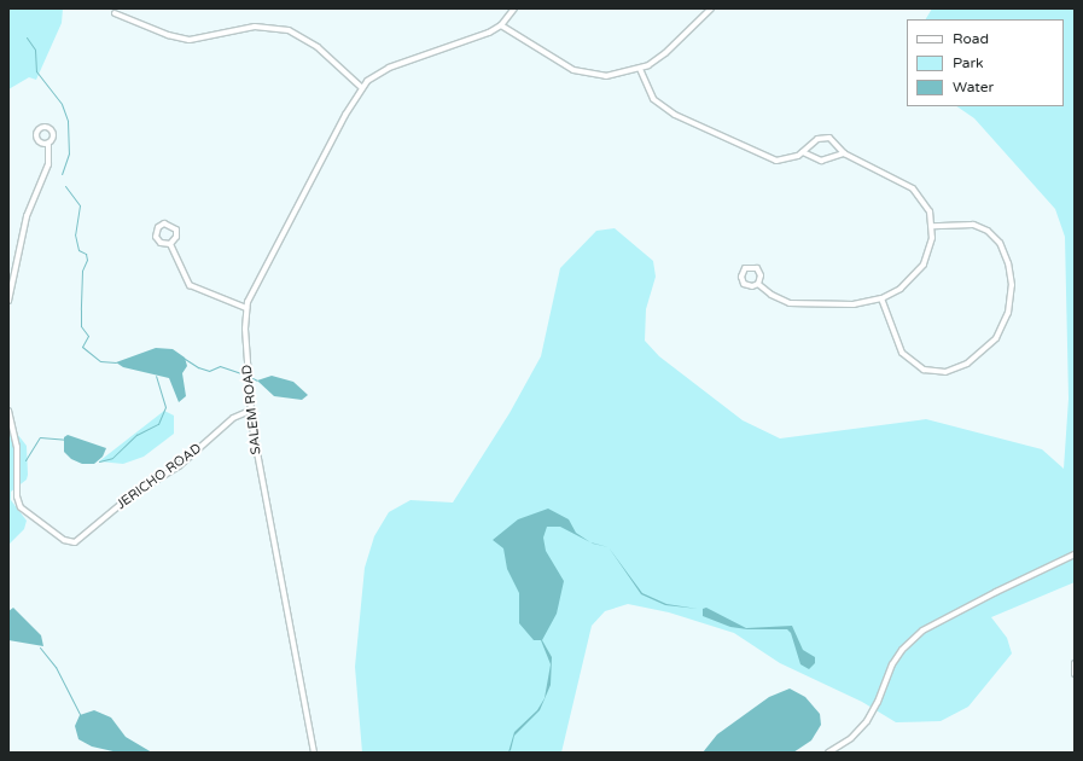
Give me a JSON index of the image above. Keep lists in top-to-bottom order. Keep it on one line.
{"streets":{"street":["SALEM ROAD","JERICHO ROAD"]},"crossings":[["SALEM ROAD","JERICHO ROAD"]],"legend":["Road","Park","Water"]}
